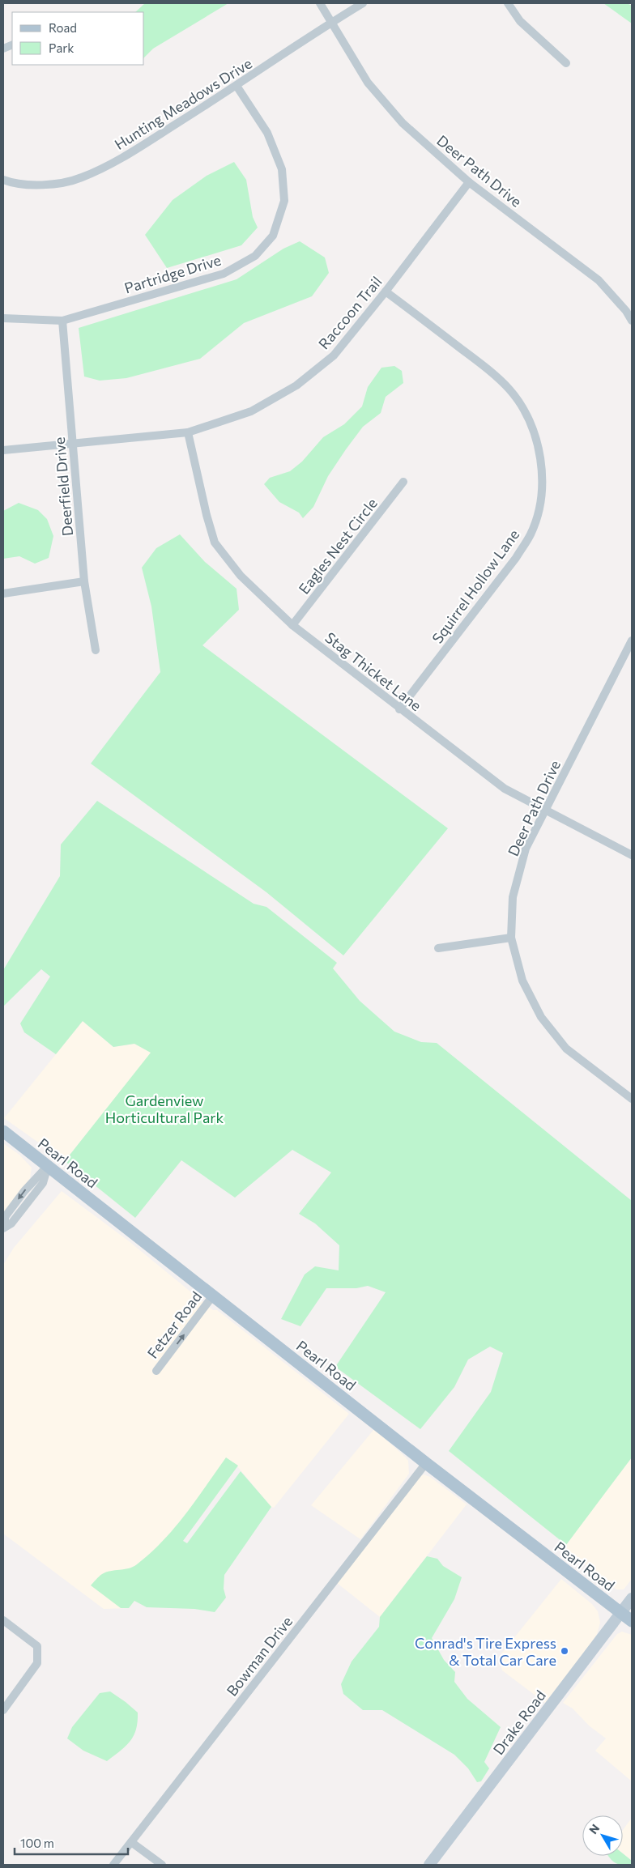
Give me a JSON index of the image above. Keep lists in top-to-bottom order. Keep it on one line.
{"streets":{"main road":["Pearl Road"],"street":["Hunting Meadows Drive","Deer Path Drive","Partridge Drive","Raccoon Trail","Deerfield Drive","Eagles Nest Circle","Squirrel Hollow Lane","Stag Thicket Lane","Fetzer Road","Bowman Drive","Drake Road"]},"crossings":[["Hunting Meadows Drive","Deer Path Drive"],["Hunting Meadows Drive","Partridge Drive"],["Deer Path Drive","Raccoon Trail"],["Deer Path Drive","Stag Thicket Lane"],["Partridge Drive","Deerfield Drive"],["Raccoon Trail","Deerfield Drive"],["Raccoon Trail","Squirrel Hollow Lane"],["Raccoon Trail","Stag Thicket Lane"],["Eagles Nest Circle","Stag Thicket Lane"],["Squirrel Hollow Lane","Stag Thicket Lane"],["Pearl Road","Fetzer Road"],["Pearl Road","Bowman Drive"],["Pearl Road","Drake Road"]],"one_way":["Fetzer Road"],"parks":["Gardenview Horticultural Park"],"places":["Conrad's Tire Express & Total Car Care"],"legend":["Road","Park"],"scale_bar":"100 m","north":"top left"}
